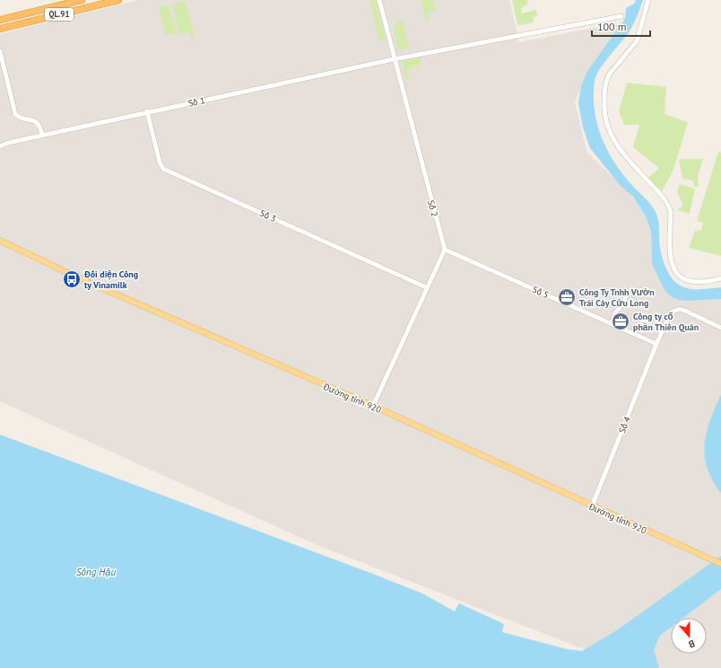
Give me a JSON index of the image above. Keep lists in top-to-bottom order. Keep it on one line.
{"streets":{"highway":["QL.91"],"main road":["Đường tỉnh 920"],"street":["Số 1","Số 2","Số 3","Số 5","Số 4"]},"crossings":[["Số 1","Số 2"],["Số 1","Số 3"],["Số 2","Số 5"],["Số 5","Số 4"],["Đường tỉnh 920","Số 4"]],"water":["Sông Hậu"],"places":{"bus stop":["Đối diện Công ty Vinamilk"],"office":["Công Ty Tnhh Vườn Trái Cây Cửu Long","Công ty cổ phần Thiên Quân"]},"scale_bar":"100 m","north":"bottom"}
